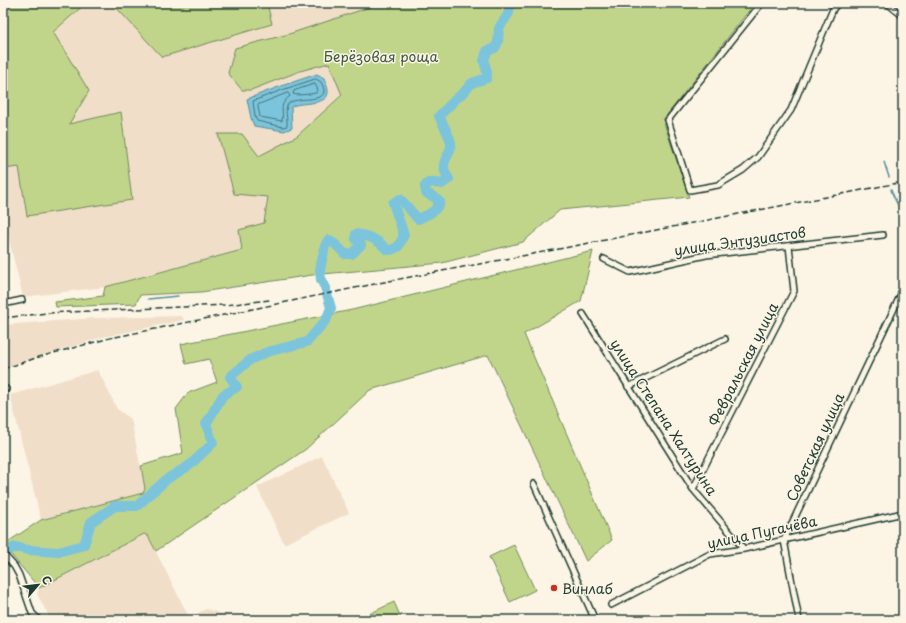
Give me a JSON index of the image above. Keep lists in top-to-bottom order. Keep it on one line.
{"streets":{"street":["улица Энтузиастов","Февральская улица","улица Степана Халтурина","Советская улица","улица Пугачёва"]},"crossings":[["улица Энтузиастов","Февральская улица"],["Февральская улица","улица Степана Халтурина"],["улица Степана Халтурина","улица Пугачёва"],["Советская улица","улица Пугачёва"]],"parks":["Берёзовая роща"],"places":["Винлаб"],"north":"top right"}
